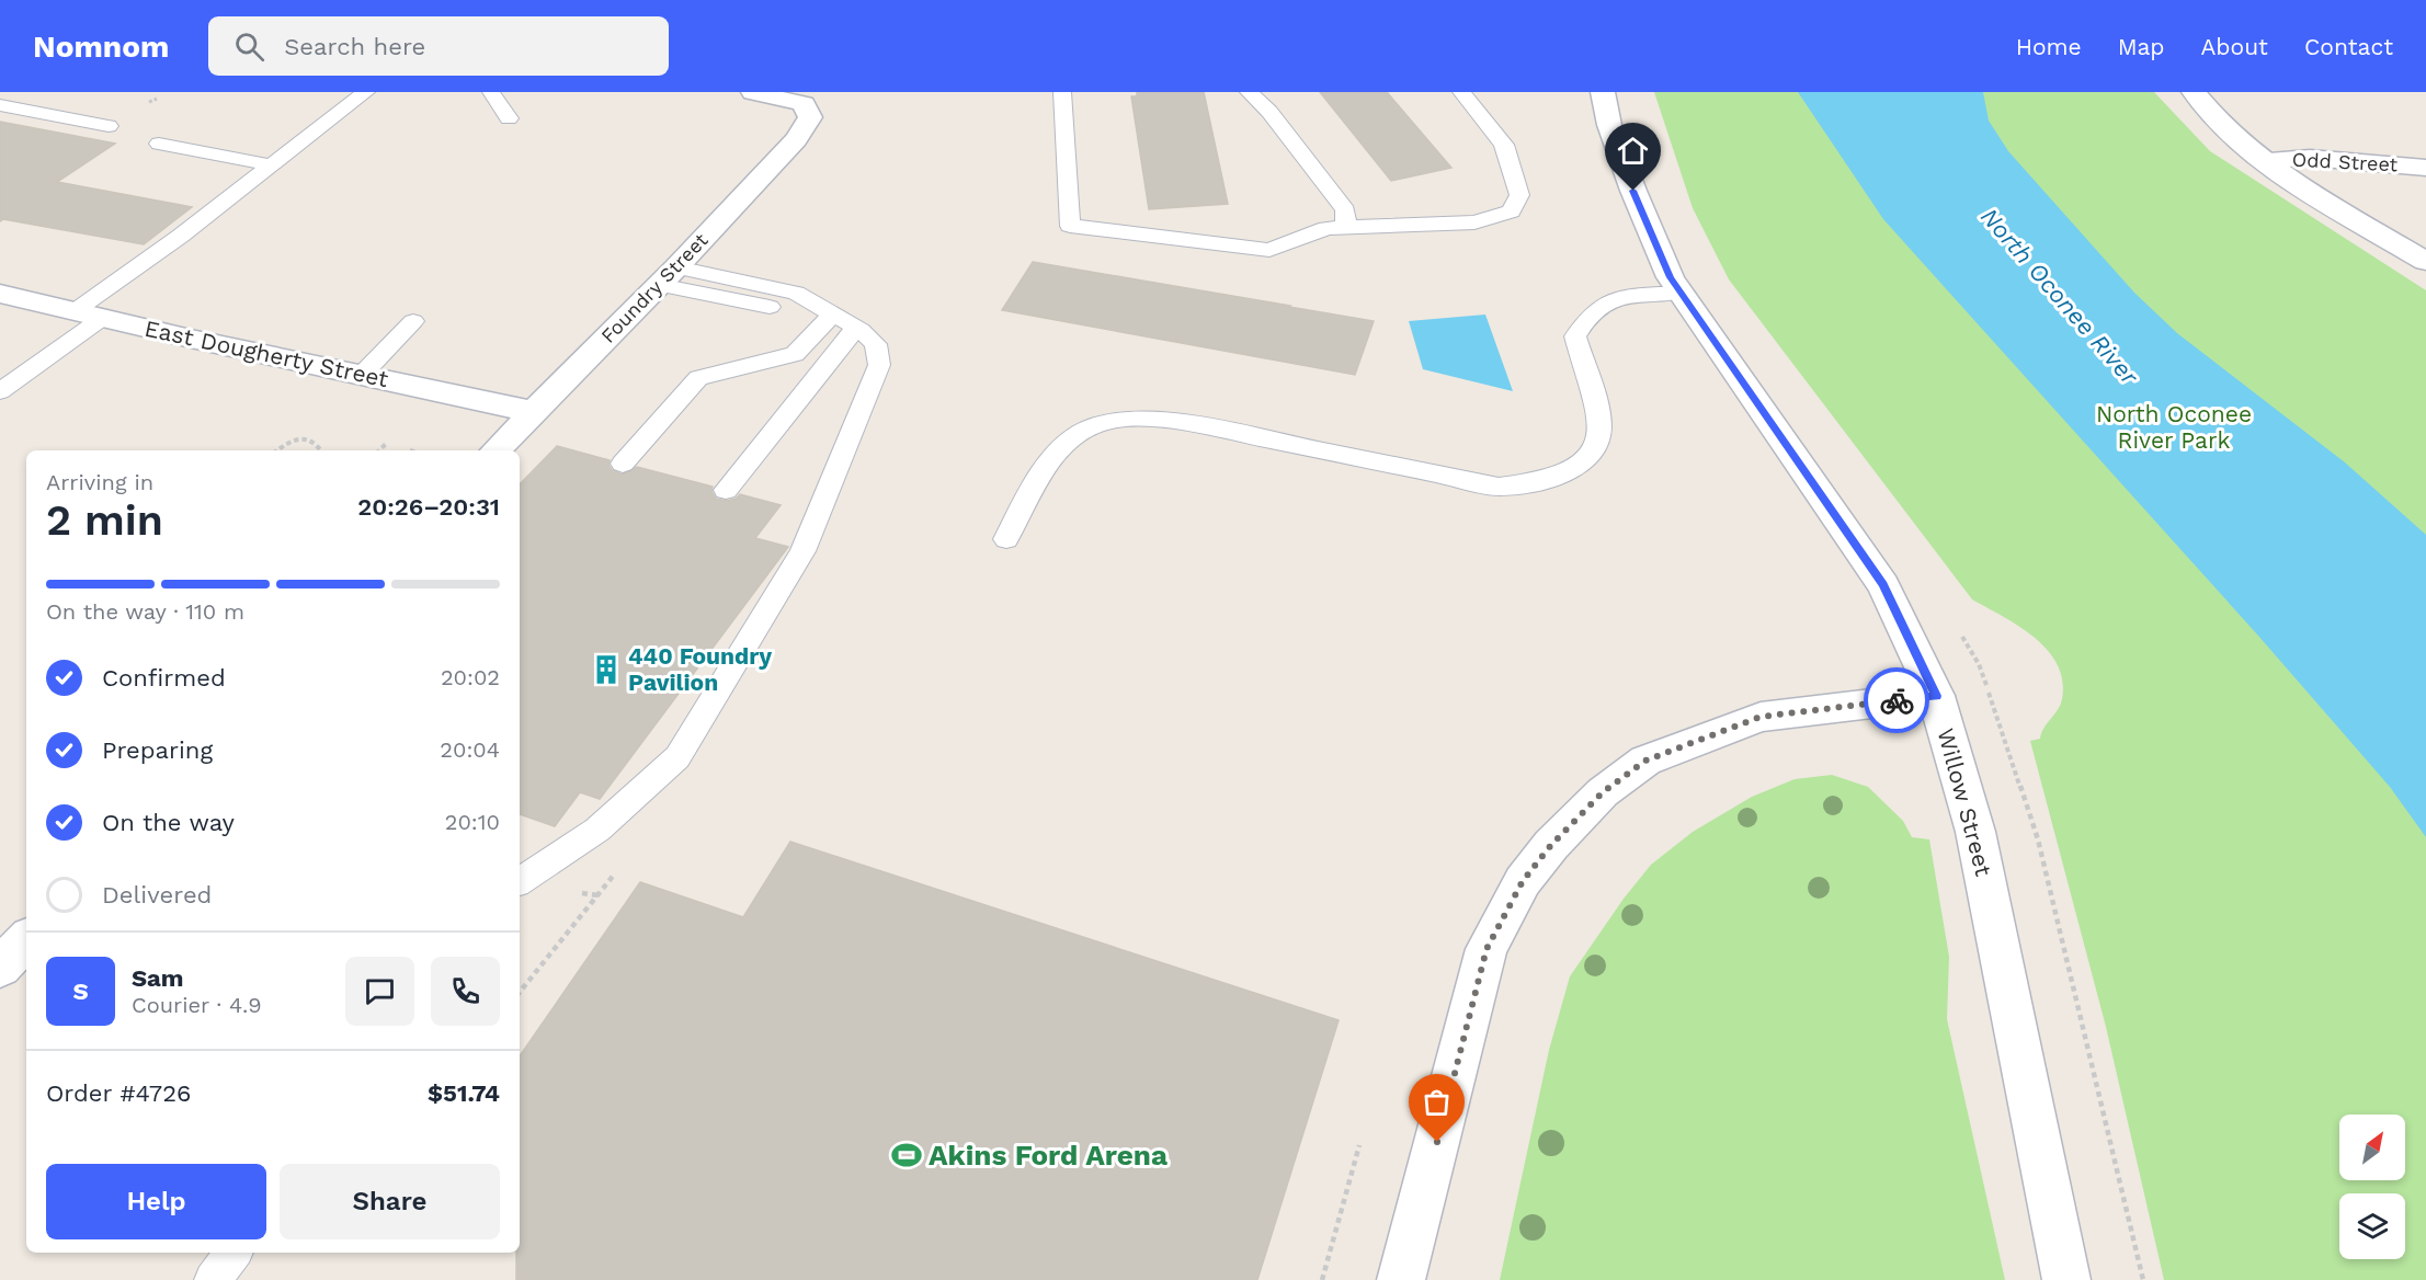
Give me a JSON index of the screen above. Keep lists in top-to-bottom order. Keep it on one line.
{"streets":{"street":["Odd Street","Foundry Street","East Dougherty Street","Willow Street"]},"crossings":[["Foundry Street","East Dougherty Street"]],"water":["North Oconee River"],"parks":["North Oconee River Park"],"places":{"building":["440 Foundry Pavilion"],"sports":["Akins Ford Arena"]},"north":"top right","page":{"header":"Nomnom","search":"Search here","nav":["Home","Map","About","Contact"],"heading":["2 min","Arriving in","20:26–20:31"],"panel":["Sam","Courier · 4.9","Order #4726","$51.74"],"bar":"On the way · 110 m","list":[["Confirmed","20:02"],["Preparing","20:04"],["On the way","20:10"],"Delivered"],"round":"S","buttons":["Help","Share"]}}
